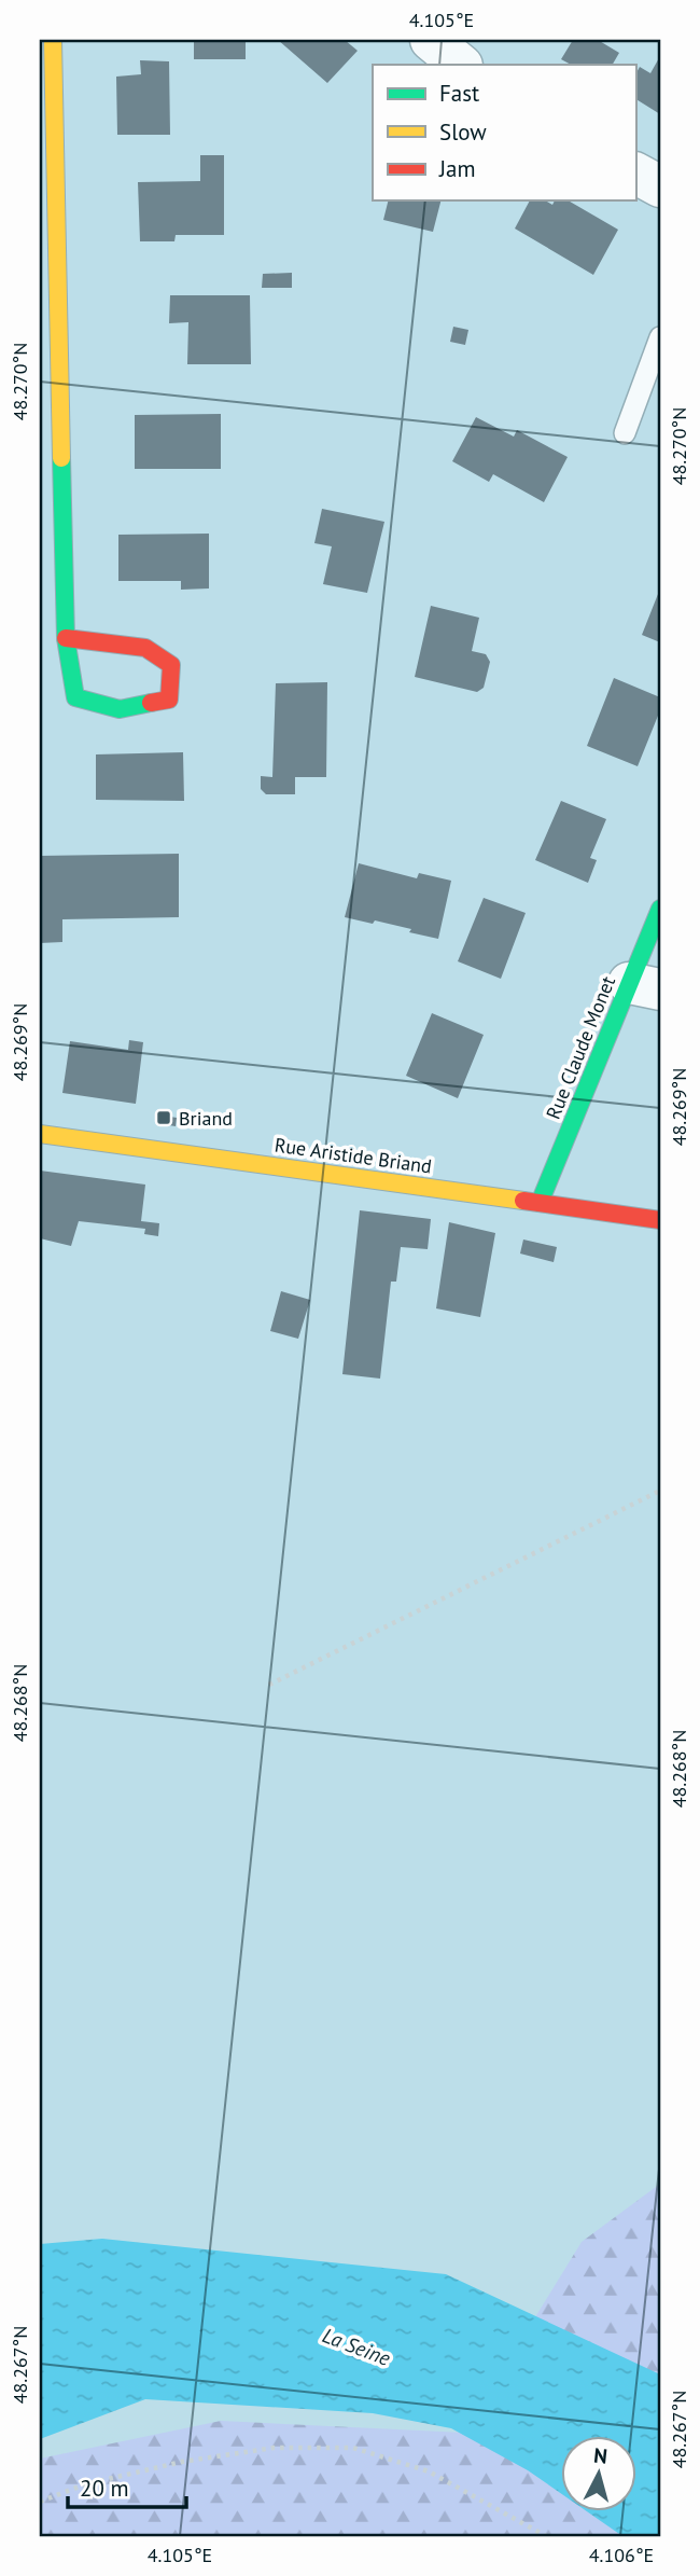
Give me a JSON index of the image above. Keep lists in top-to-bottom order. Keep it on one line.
{"streets":{"street":["Rue Claude Monet","Rue Aristide Briand"]},"crossings":[["Rue Claude Monet","Rue Aristide Briand"]],"water":["La Seine"],"places":{"transit":["Briand"]},"legend":["Fast","Slow","Jam"],"scale_bar":"20 m","north":"top","coordinates":["4.105°E","48.270°N","48.269°N","48.268°N","48.267°N","4.106°E"]}
